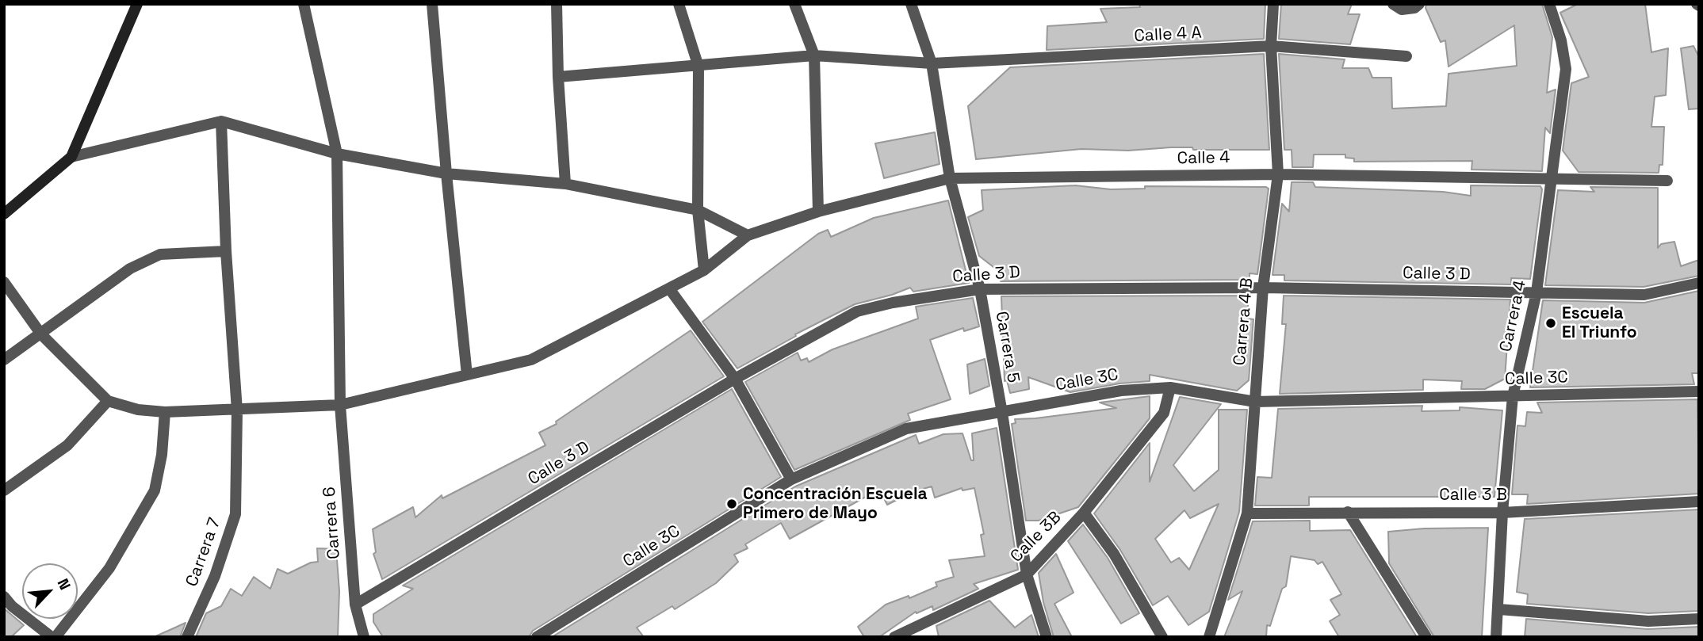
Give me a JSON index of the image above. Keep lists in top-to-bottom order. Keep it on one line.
{"streets":{"street":["Calle 4 A","Calle 4","Calle 3 D","Carrera 4","Carrera 4 B","Carrera 5","Calle 3C","Calle 3 B","Carrera 6","Calle 3B","Carrera 7"]},"crossings":[["Calle 4 A","Carrera 4 B"],["Calle 4 A","Carrera 5"],["Calle 4","Carrera 4"],["Calle 4","Carrera 4 B"],["Calle 4","Carrera 5"],["Calle 3 D","Carrera 4"],["Calle 3 D","Carrera 4 B"],["Calle 3 D","Carrera 5"],["Calle 3 D","Carrera 6"],["Carrera 4","Calle 3C"],["Carrera 4","Calle 3 B"],["Carrera 4 B","Calle 3C"],["Carrera 4 B","Calle 3 B"],["Carrera 5","Calle 3C"],["Carrera 5","Calle 3B"],["Calle 3C","Calle 3B"]],"places":["Escuela El Triunfo","Concentración Escuela Primero de Mayo"],"north":"top right"}
